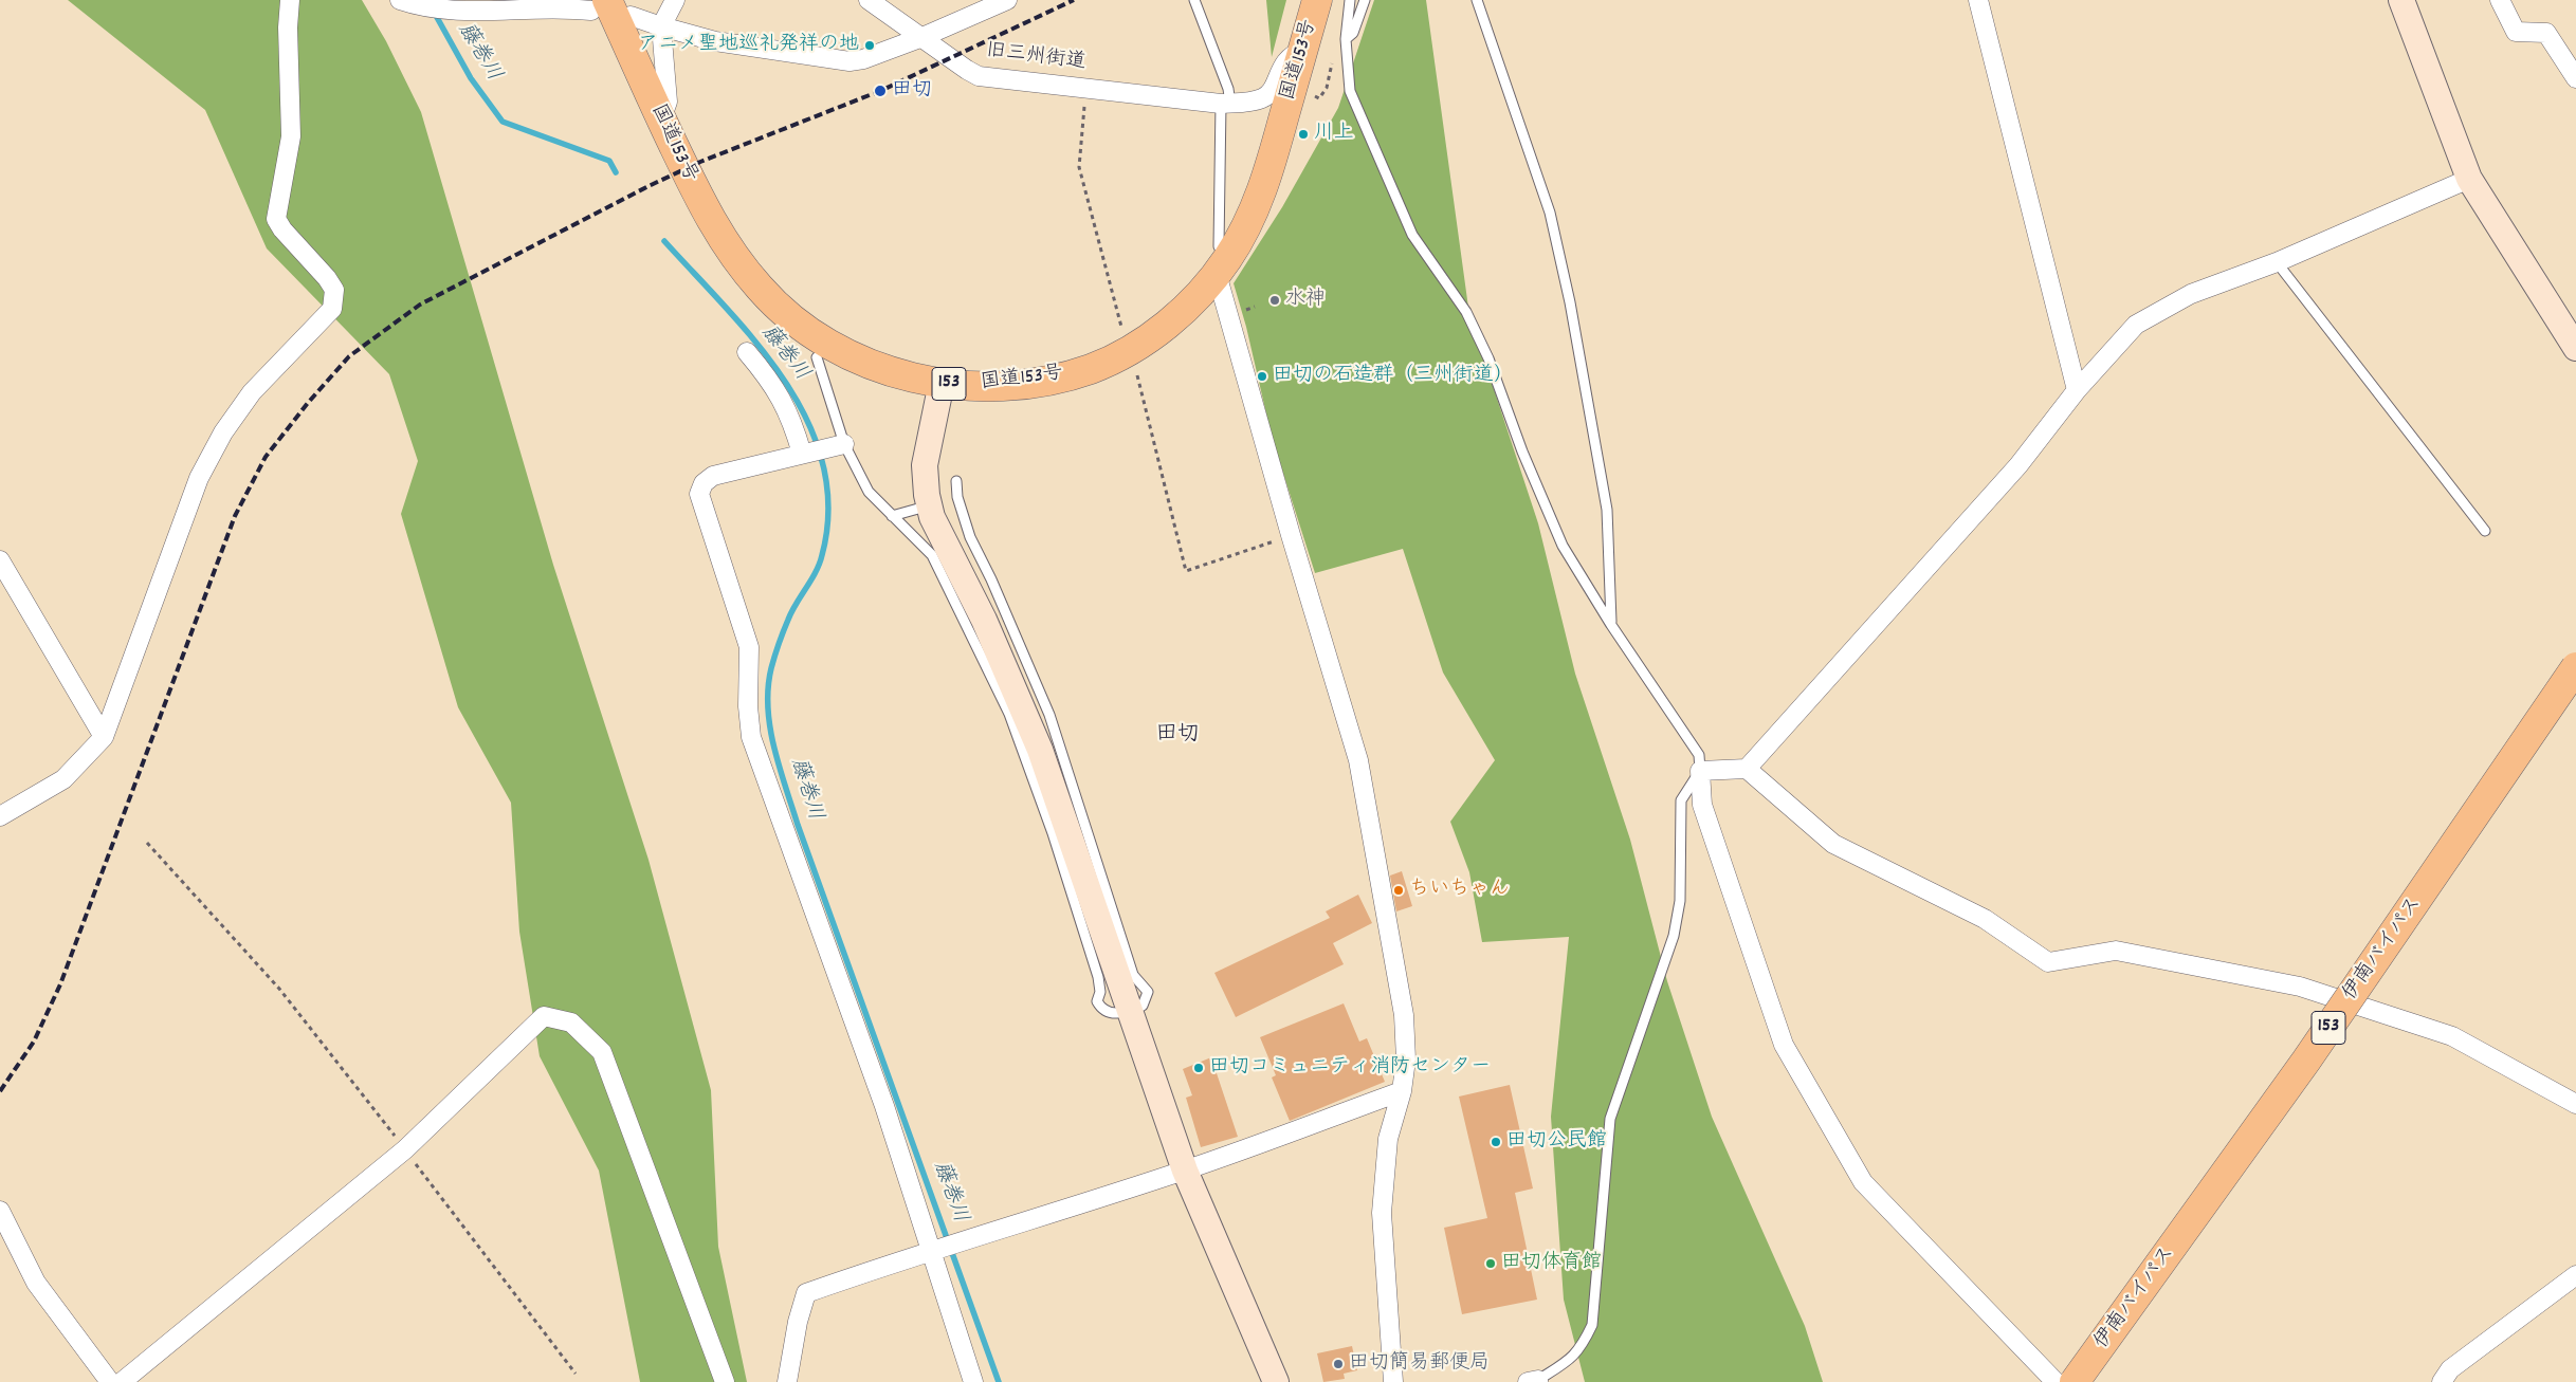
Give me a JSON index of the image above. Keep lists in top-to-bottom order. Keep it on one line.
{"streets":{"highway":["国道153号","153","伊南バイパス"],"street":["旧三州街道"]},"crossings":[["旧三州街道","国道153号"]],"districts":["田切"],"water":["藤巻川"],"places":["アニメ聖地巡礼発祥の地","田切","川上","水神","田切の石造群（三州街道）","ちいちゃん","田切コミュニティ消防センター","田切公民館","田切体育館","田切簡易郵便局"]}
